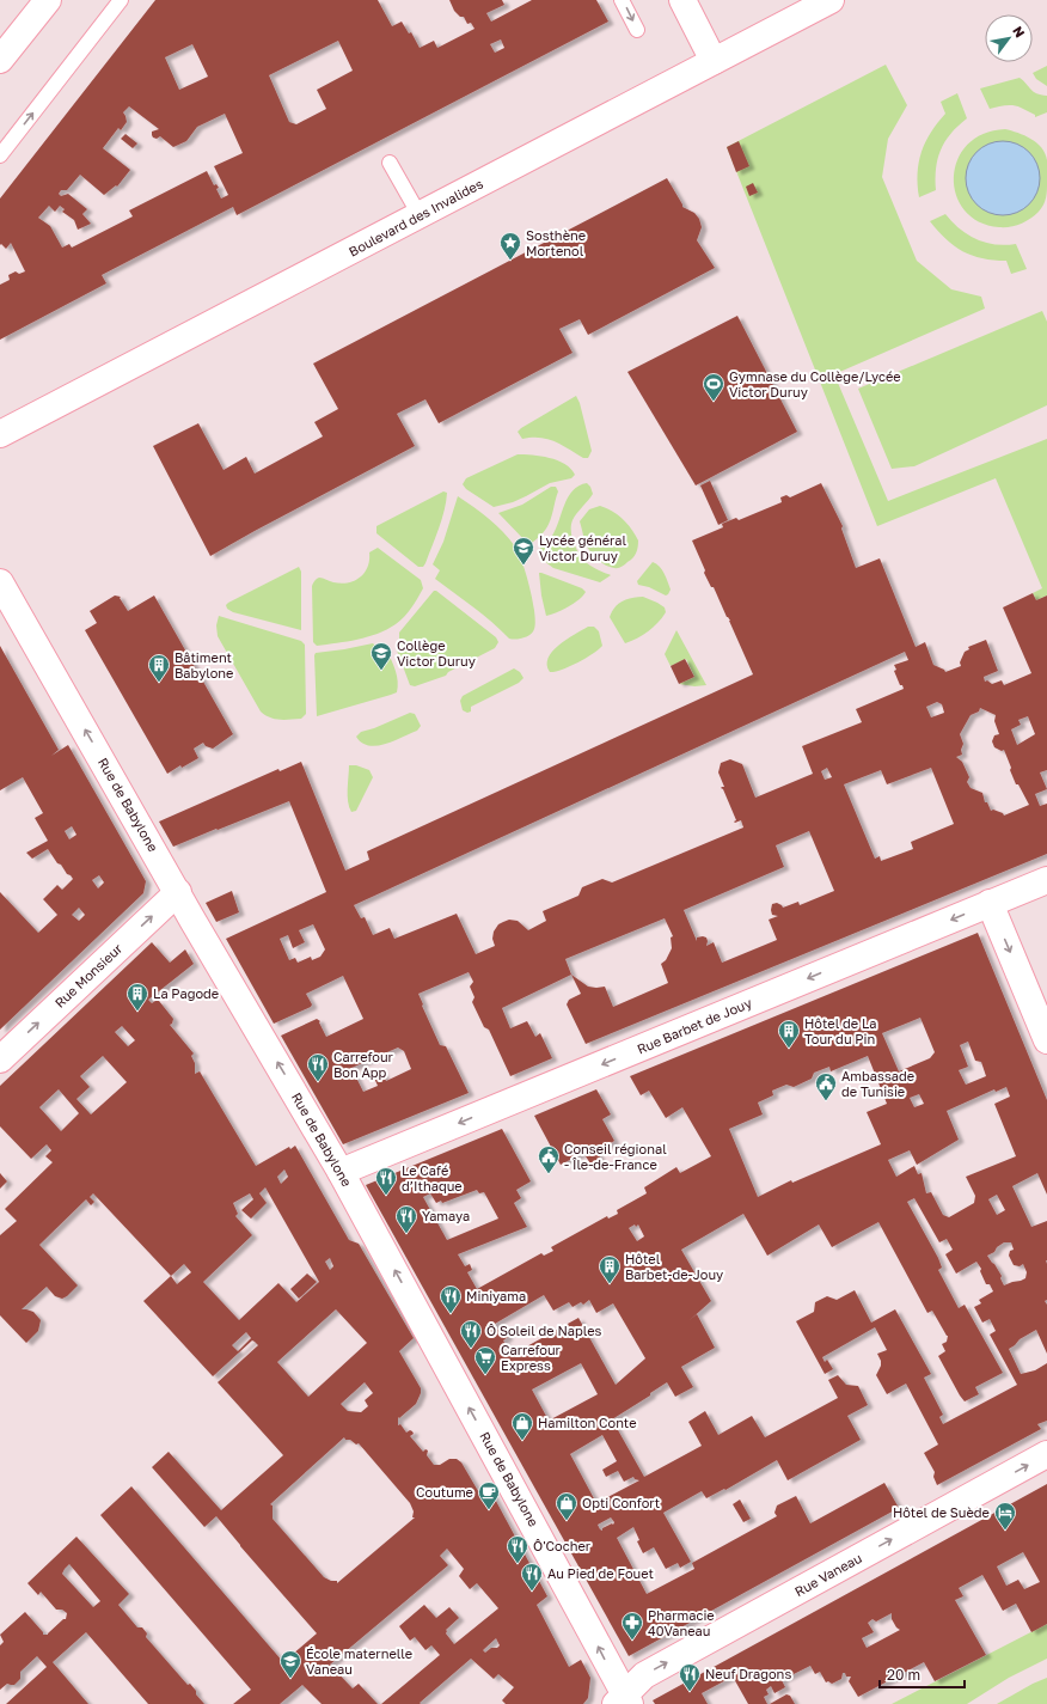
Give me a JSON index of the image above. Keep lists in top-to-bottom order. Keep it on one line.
{"streets":{"street":["Boulevard des Invalides","Rue de Babylone","Rue Monsieur","Rue Barbet de Jouy","Rue Vaneau"]},"crossings":[["Rue de Babylone","Rue Monsieur"],["Rue de Babylone","Rue Barbet de Jouy"],["Rue de Babylone","Rue Vaneau"]],"one_way":["Rue de Babylone","Rue Monsieur","Rue Barbet de Jouy","Rue Vaneau"],"places":{"place":["Sosthène Mortenol"],"sports":["Gymnase du Collège/Lycée Victor Duruy"],"school or university":["Lycée général Victor Duruy","Collège Victor Duruy","École maternelle Vaneau"],"building":["Bâtiment Babylone","La Pagode","Hôtel de La Tour du Pin","Hôtel Barbet-de-Jouy"],"restaurant":["Carrefour Bon App","Le Café d’Ithaque","Yamaya","Miniyama","Ô Soleil de Naples","Ô'Cocher","Au Pied de Fouet","Neuf Dragons"],"public building":["Ambassade de Tunisie","Conseil régional - Île-de-France"],"supermarket":["Carrefour Express"],"shop":["Hamilton Conte","Opti Confort"],"cafe":["Coutume"],"hotel":["Hôtel de Suède"],"pharmacy":["Pharmacie 40Vaneau"]},"scale_bar":"20 m","north":"top right"}
